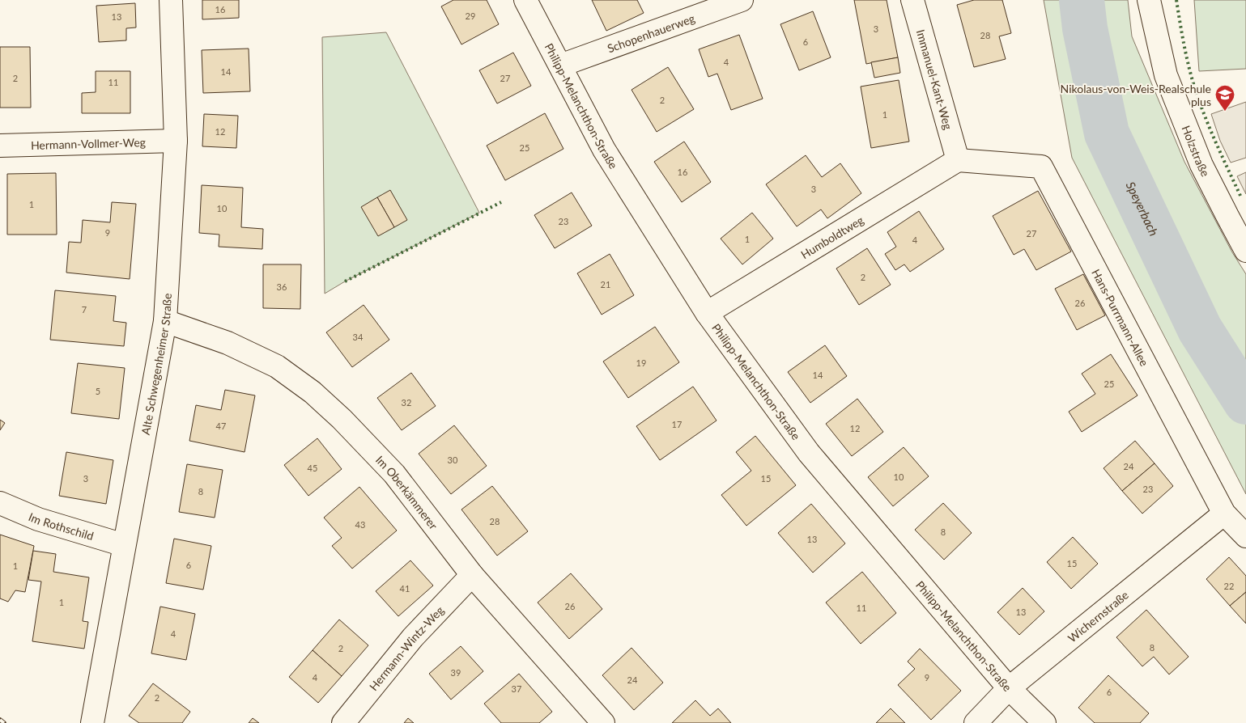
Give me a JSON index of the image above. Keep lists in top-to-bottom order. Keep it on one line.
{"streets":{"street":["Schopenhauerweg","Immanuel-Kant-Weg","Philipp-Melanchthon-Straße","Hermann-Vollmer-Weg","Holzstraße","Humboldtweg","Hans-Purrmann-Allee","Alte Schwegenheimer Straße","Im Oberkämmerer","Im Rothschild","Wichernstraße","Hermann-Wintz-Weg"]},"crossings":[["Schopenhauerweg","Philipp-Melanchthon-Straße"],["Immanuel-Kant-Weg","Humboldtweg"],["Immanuel-Kant-Weg","Hans-Purrmann-Allee"],["Philipp-Melanchthon-Straße","Humboldtweg"],["Philipp-Melanchthon-Straße","Wichernstraße"],["Hermann-Vollmer-Weg","Alte Schwegenheimer Straße"],["Humboldtweg","Hans-Purrmann-Allee"],["Hans-Purrmann-Allee","Wichernstraße"],["Alte Schwegenheimer Straße","Im Oberkämmerer"],["Alte Schwegenheimer Straße","Im Rothschild"],["Im Oberkämmerer","Hermann-Wintz-Weg"]],"water":["Speyerbach"],"places":{"school or university":["Nikolaus-von-Weis-Realschule plus"]},"house_numbers":["16","29","13","3","28","6","4","14","2","27","11","2","1","12","25","16","3","1","10","23","9","27","1","4","2","21","36","26","7","34","19","14","25","5","32","17","47","12","30","24","45","10","3","15","23","8","28","43","8","13","15","6","1","22","41","1","26","11","13","4","8","2","39","4","9","24","37","6","2"]}
